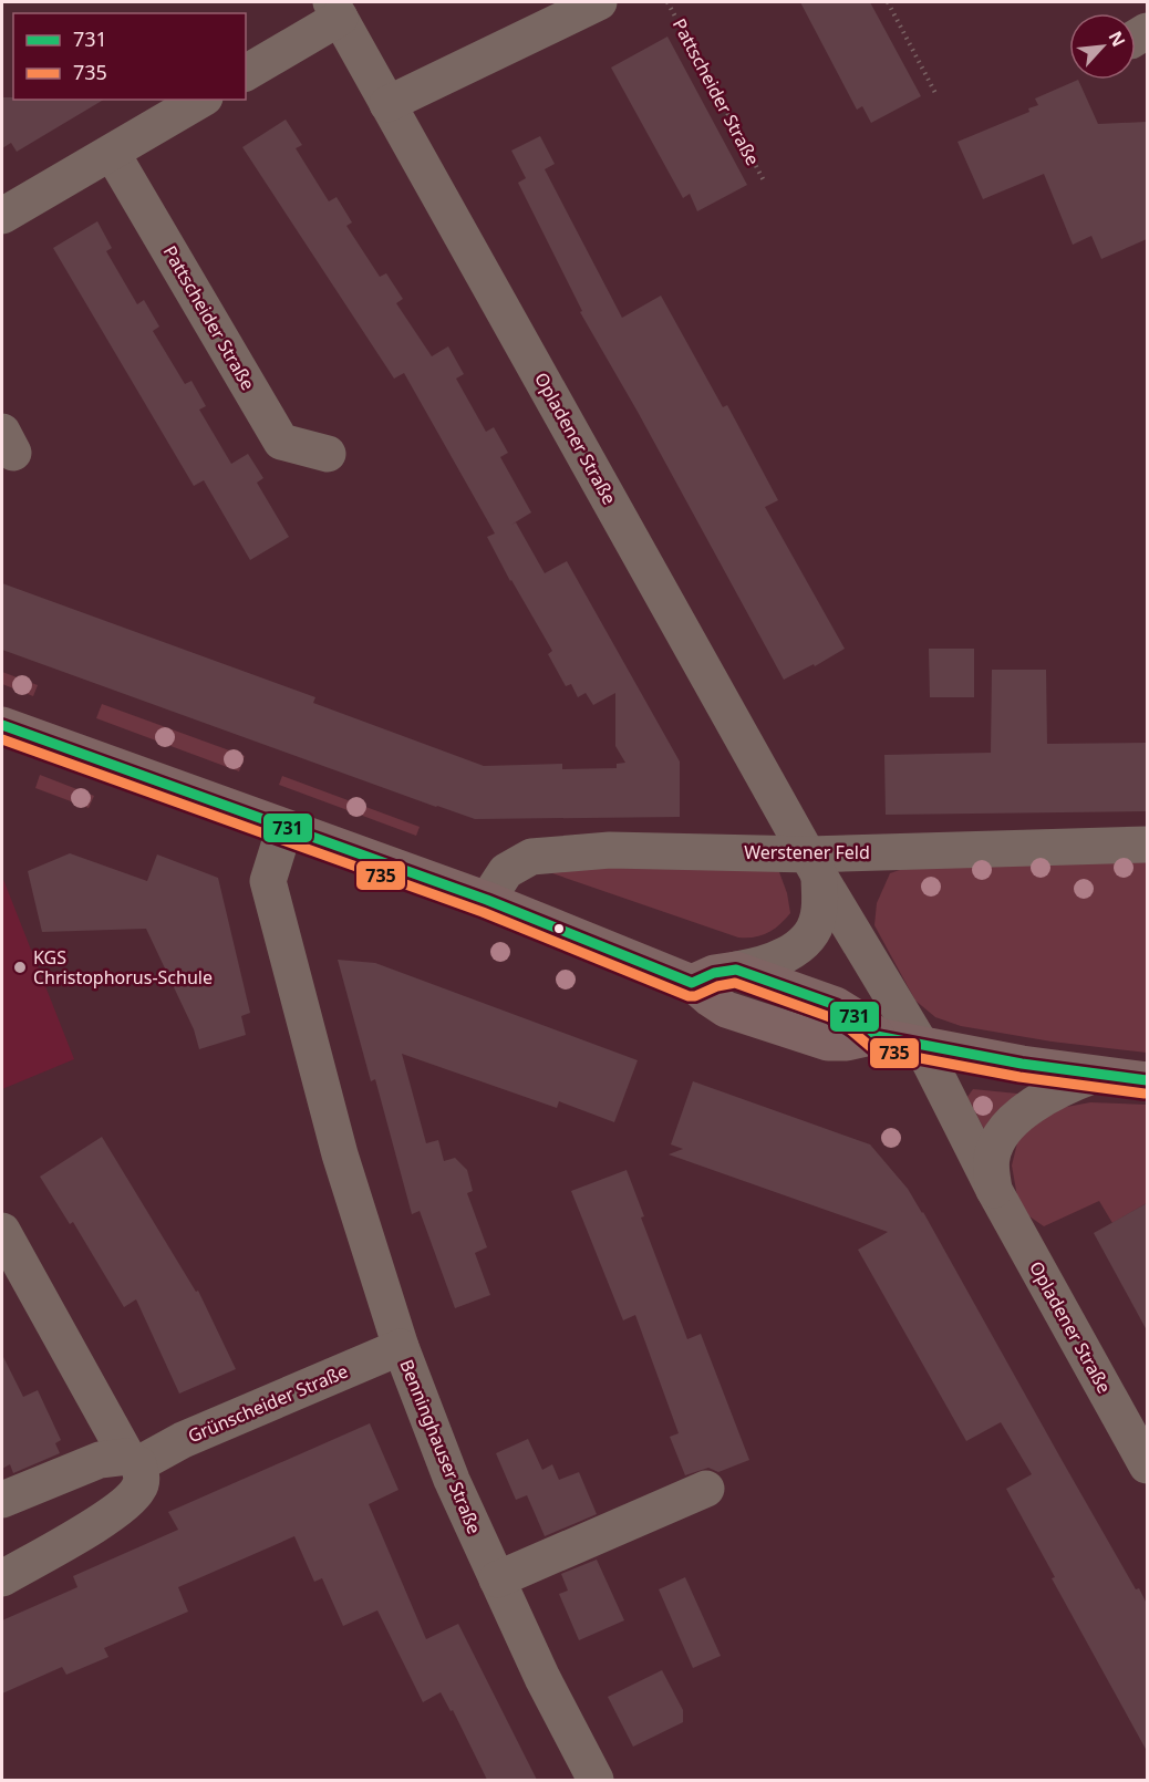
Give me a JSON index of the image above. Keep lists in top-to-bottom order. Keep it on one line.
{"streets":{"street":["Pattscheider Straße","Opladener Straße","Werstener Feld","Grünscheider Straße","Benninghauser Straße"]},"crossings":[["Opladener Straße","Werstener Feld"],["Grünscheider Straße","Benninghauser Straße"]],"places":["KGS Christophorus-Schule"],"lines":["transit line 731","transit line 735"],"legend":["731","735"],"north":"top right"}
